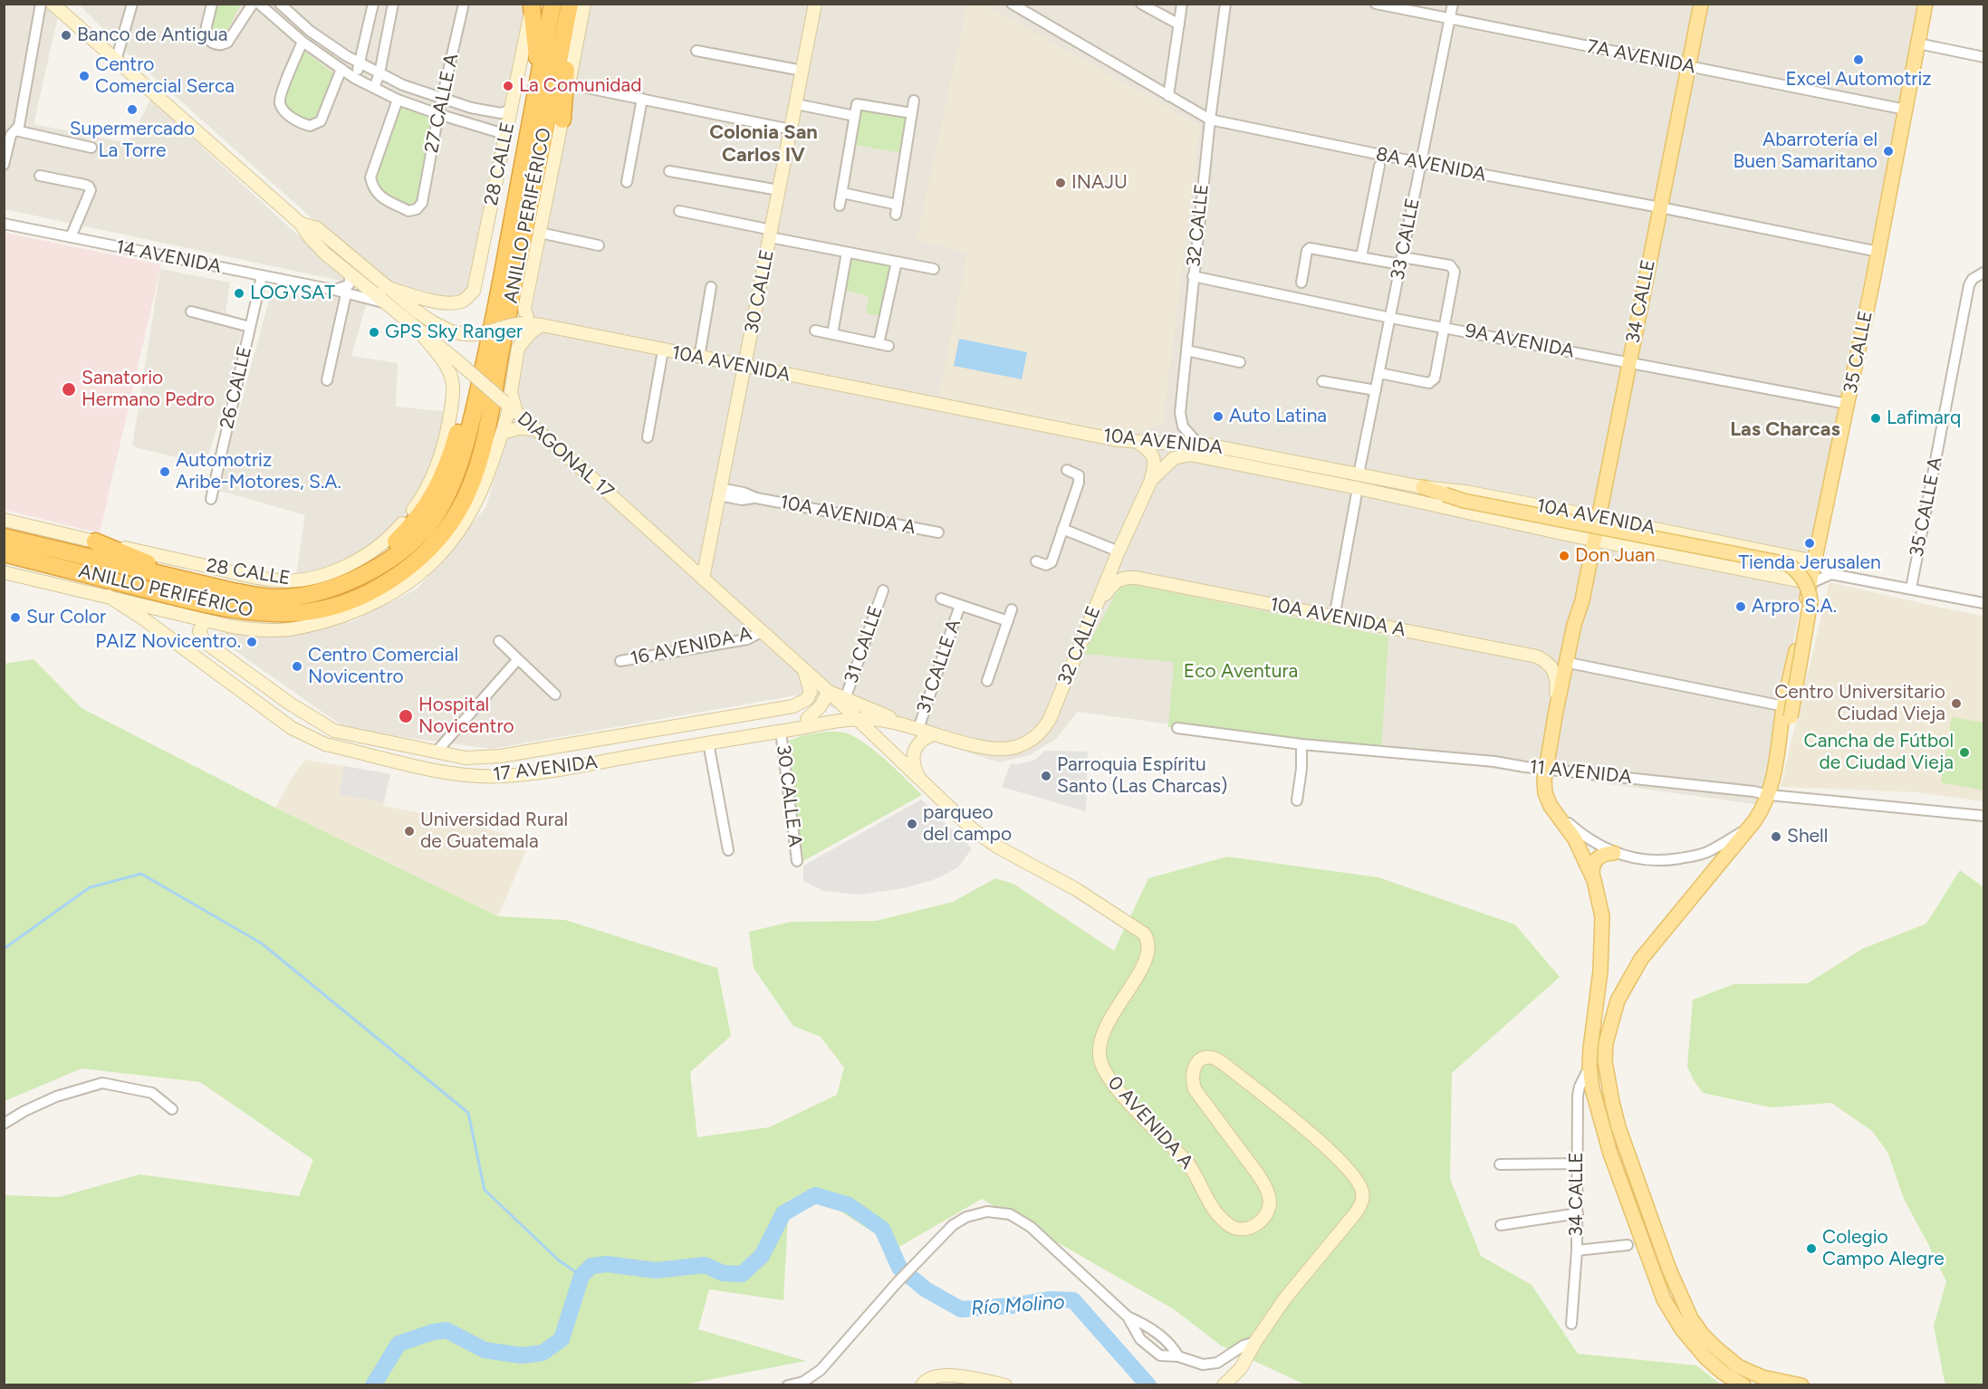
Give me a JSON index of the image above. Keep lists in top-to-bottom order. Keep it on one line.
{"streets":{"highway":["ANILLO PERIFÉRICO"],"main road":["34 CALLE","35 CALLE"],"street":["7A AVENIDA","27 CALLE A","28 CALLE","8A AVENIDA","32 CALLE","33 CALLE","14 AVENIDA","30 CALLE","9A AVENIDA","10A AVENIDA","26 CALLE","DIAGONAL 17","35 CALLE A","10A AVENIDA A","31 CALLE","16 AVENIDA A","31 CALLE A","17 AVENIDA","11 AVENIDA","30 CALLE A","0 AVENIDA A"]},"crossings":[["7A AVENIDA","33 CALLE"],["7A AVENIDA","34 CALLE"],["7A AVENIDA","35 CALLE"],["28 CALLE","DIAGONAL 17"],["8A AVENIDA","32 CALLE"],["8A AVENIDA","33 CALLE"],["8A AVENIDA","34 CALLE"],["8A AVENIDA","35 CALLE"],["ANILLO PERIFÉRICO","DIAGONAL 17"],["ANILLO PERIFÉRICO","17 AVENIDA"],["32 CALLE","9A AVENIDA"],["32 CALLE","10A AVENIDA"],["32 CALLE","10A AVENIDA A"],["32 CALLE","17 AVENIDA"],["33 CALLE","9A AVENIDA"],["33 CALLE","10A AVENIDA"],["14 AVENIDA","26 CALLE"],["14 AVENIDA","DIAGONAL 17"],["30 CALLE","10A AVENIDA"],["30 CALLE","DIAGONAL 17"],["30 CALLE","10A AVENIDA A"],["34 CALLE","9A AVENIDA"],["34 CALLE","10A AVENIDA"],["34 CALLE","10A AVENIDA A"],["34 CALLE","11 AVENIDA"],["9A AVENIDA","35 CALLE"],["35 CALLE","10A AVENIDA"],["10A AVENIDA","DIAGONAL 17"],["10A AVENIDA","35 CALLE A"],["DIAGONAL 17","31 CALLE"],["DIAGONAL 17","16 AVENIDA A"],["DIAGONAL 17","31 CALLE A"],["DIAGONAL 17","17 AVENIDA"],["DIAGONAL 17","0 AVENIDA A"],["31 CALLE A","17 AVENIDA"],["17 AVENIDA","30 CALLE A"],["17 AVENIDA","0 AVENIDA A"]],"districts":["Colonia San Carlos IV","Las Charcas"],"water":["Río Molino"],"parks":["Eco Aventura"],"places":["Banco de Antigua","Excel Automotriz","Centro Comercial Serca","La Comunidad","Supermercado La Torre","Abarrotería el Buen Samaritano","INAJU","LOGYSAT","GPS Sky Ranger","Sanatorio Hermano Pedro","Auto Latina","Lafimarq","Automotriz Aribe-Motores, S.A.","Tienda Jerusalen","Don Juan","Arpro S.A.","Sur Color","PAIZ Novicentro.","Centro Comercial Novicentro","Centro Universitario Ciudad Vieja","Hospital Novicentro","Cancha de Fútbol de Ciudad Vieja","Parroquia Espíritu Santo (Las Charcas)","parqueo del campo","Universidad Rural de Guatemala","Shell","Colegio Campo Alegre"]}
